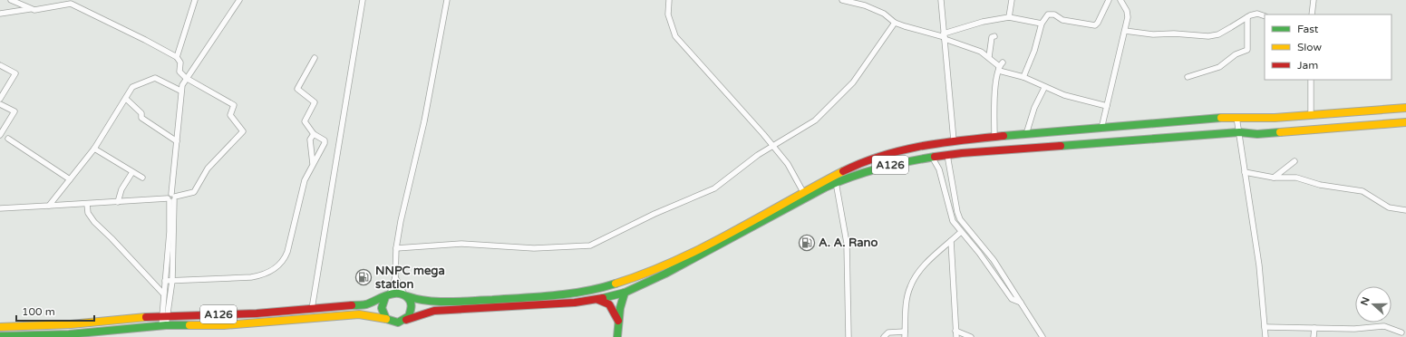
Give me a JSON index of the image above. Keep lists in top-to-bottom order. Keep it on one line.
{"streets":{"main road":["A126"]},"places":{"fuel station":["A. A. Rano","NNPC mega station"]},"legend":["Fast","Slow","Jam"],"scale_bar":"100 m","north":"left"}
